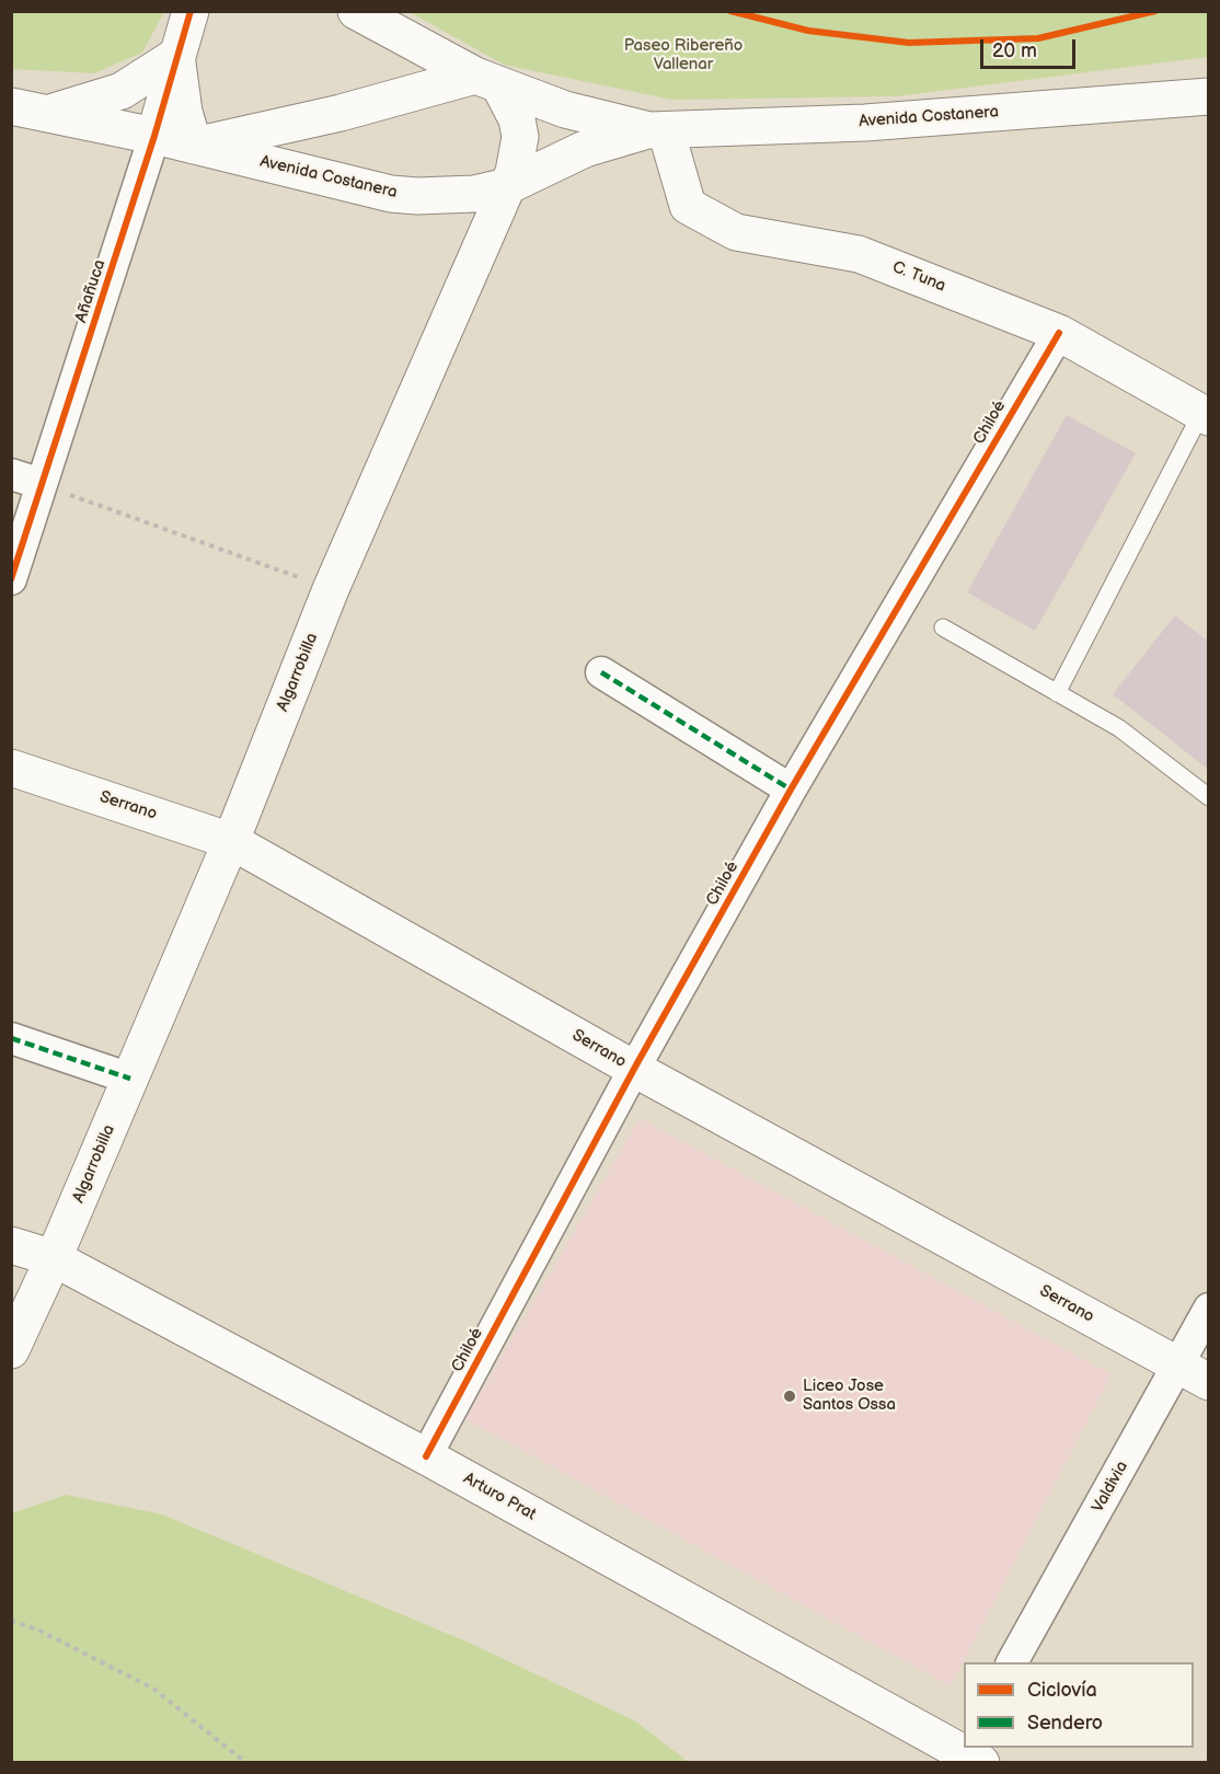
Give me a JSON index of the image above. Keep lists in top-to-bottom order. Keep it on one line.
{"streets":{"main road":["Avenida Costanera","C. Tuna","Añañuca","Algarrobilla","Serrano","Arturo Prat"],"street":["Chiloé","Valdivia"]},"crossings":[["Avenida Costanera","C. Tuna"],["Avenida Costanera","Añañuca"],["Avenida Costanera","Algarrobilla"],["C. Tuna","Chiloé"],["Chiloé","Serrano"],["Chiloé","Arturo Prat"],["Algarrobilla","Serrano"],["Algarrobilla","Arturo Prat"],["Serrano","Valdivia"]],"parks":["Paseo Ribereño Vallenar"],"places":["Liceo Jose Santos Ossa"],"legend":["Ciclovía","Sendero"],"scale_bar":"20 m"}
